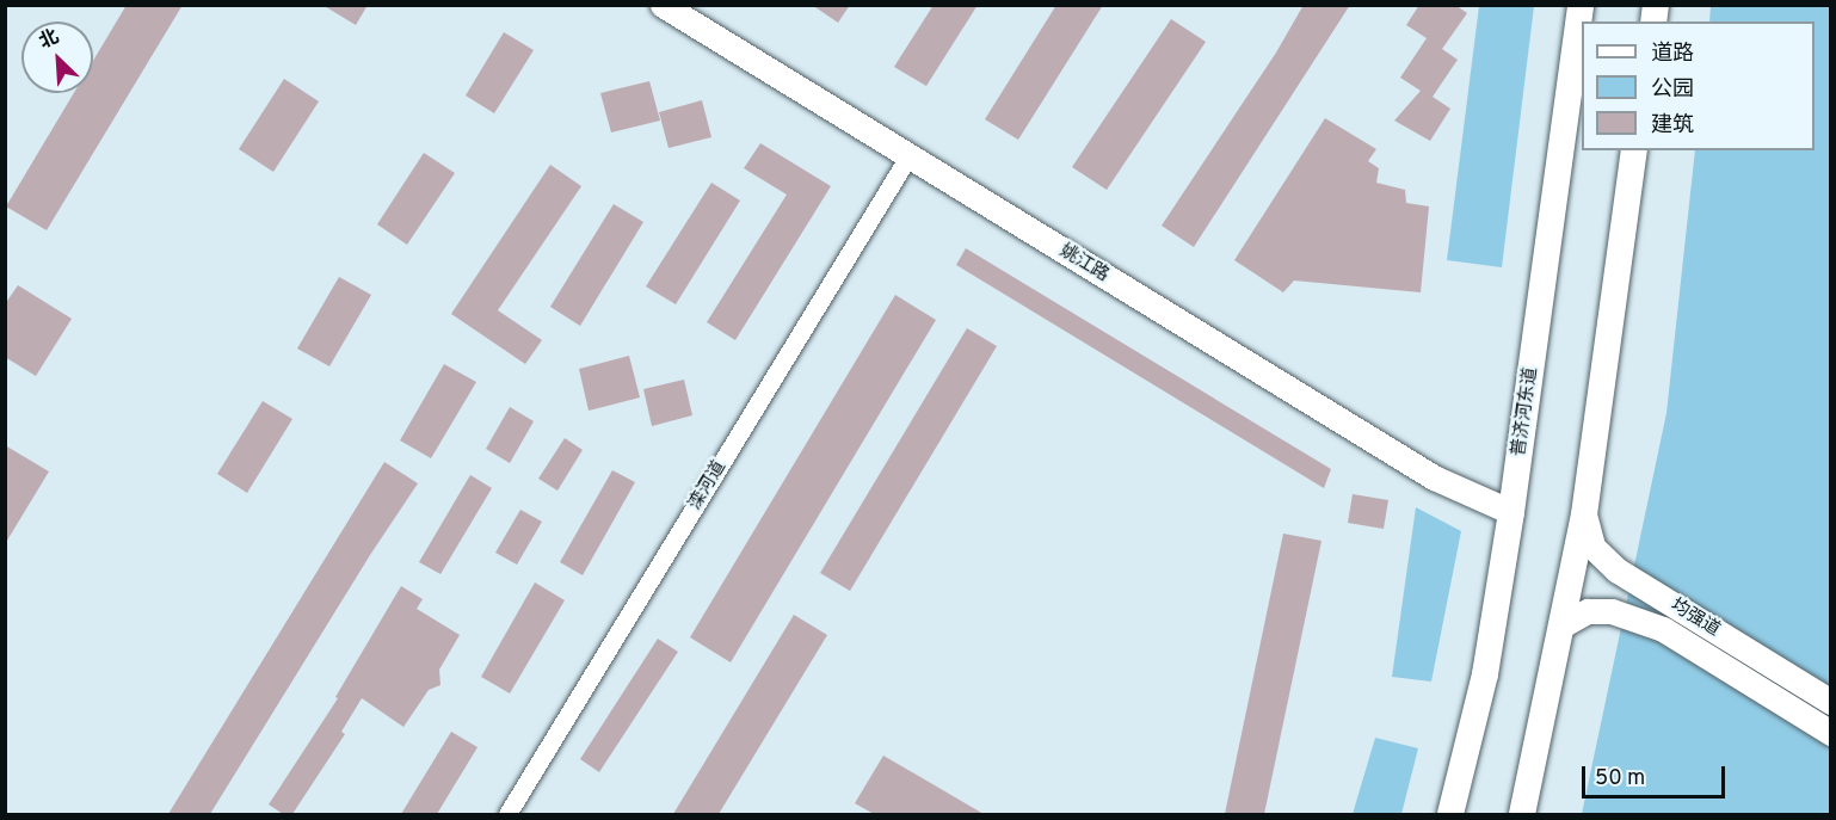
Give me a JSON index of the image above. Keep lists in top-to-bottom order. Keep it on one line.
{"streets":{"main road":["普济河东道"],"street":["姚江路","滦河道","均强道"]},"crossings":[["姚江路","普济河东道"],["姚江路","滦河道"]],"legend":["道路","公园","建筑"],"scale_bar":"50 m","north":"top left"}
